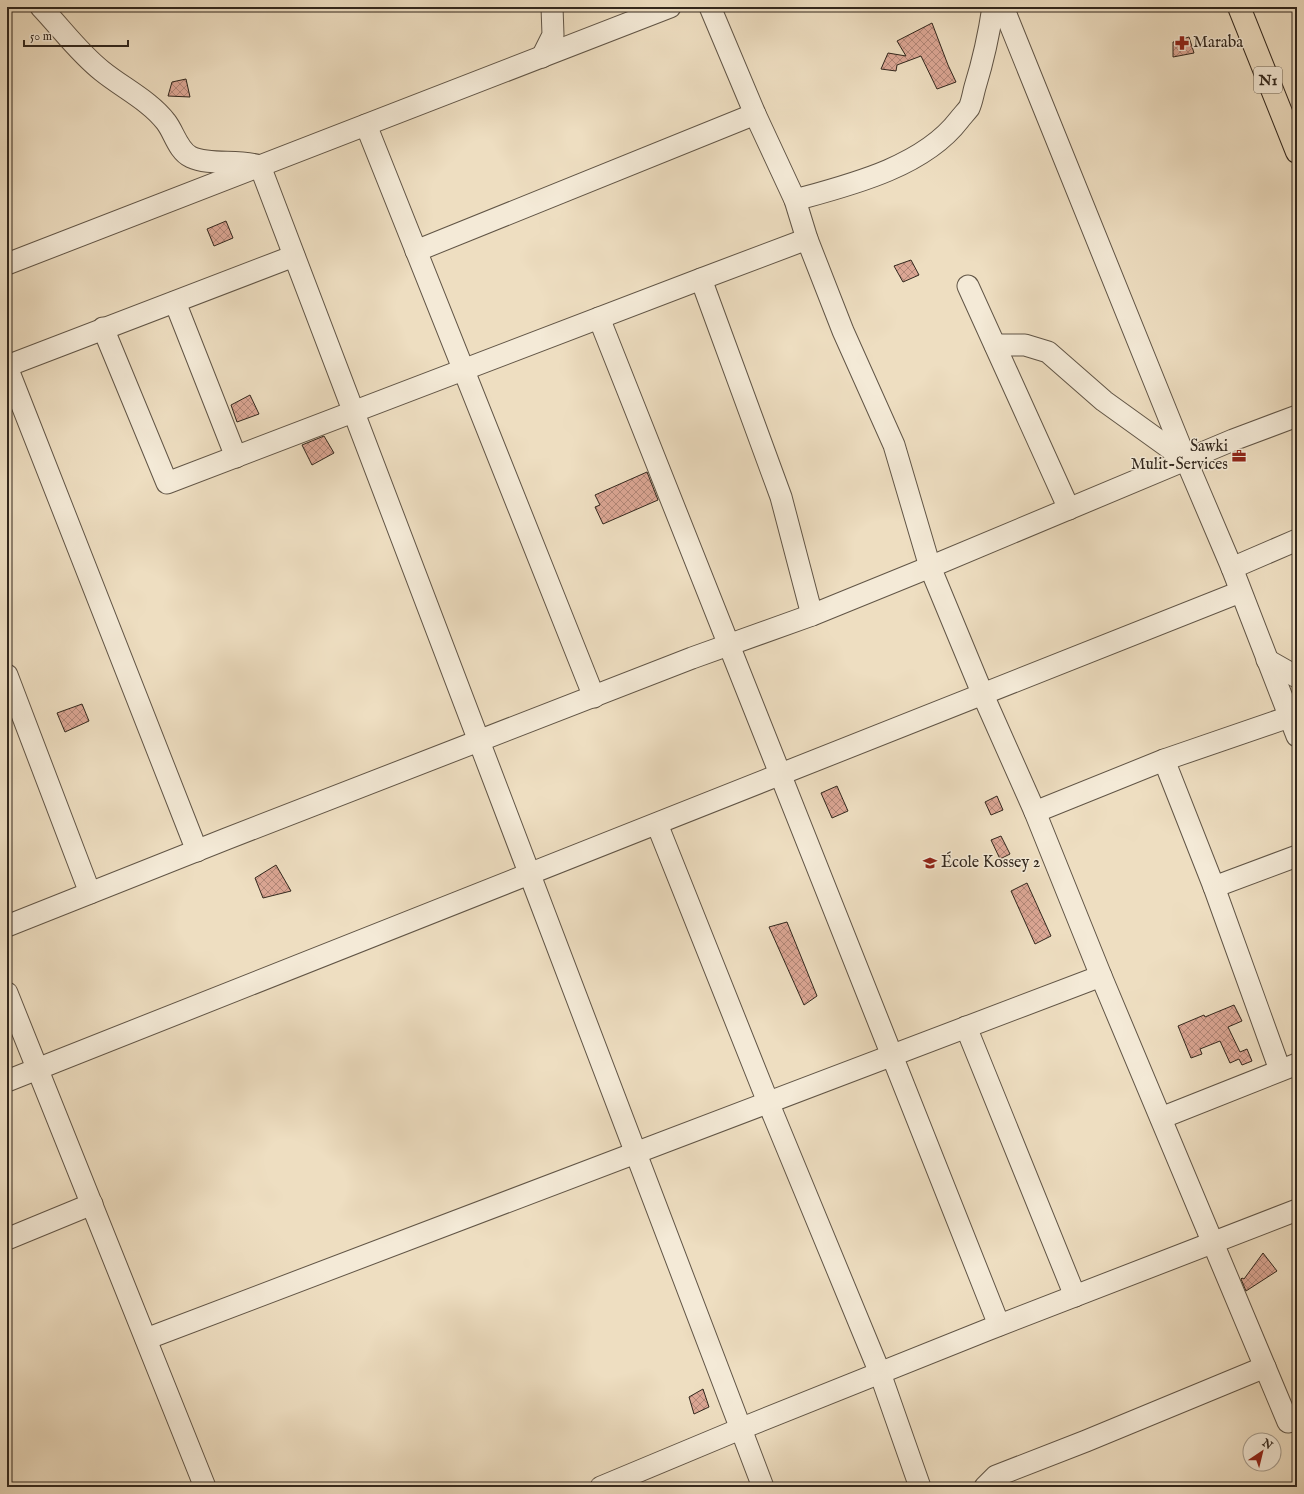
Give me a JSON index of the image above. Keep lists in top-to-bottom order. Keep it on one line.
{"streets":{"main road":["N1"]},"places":{"pharmacy":["Maraba"],"office":["Sawki Mulit-Services"],"school or university":["École Kossey 2"]},"scale_bar":"50 m","north":"top right"}
